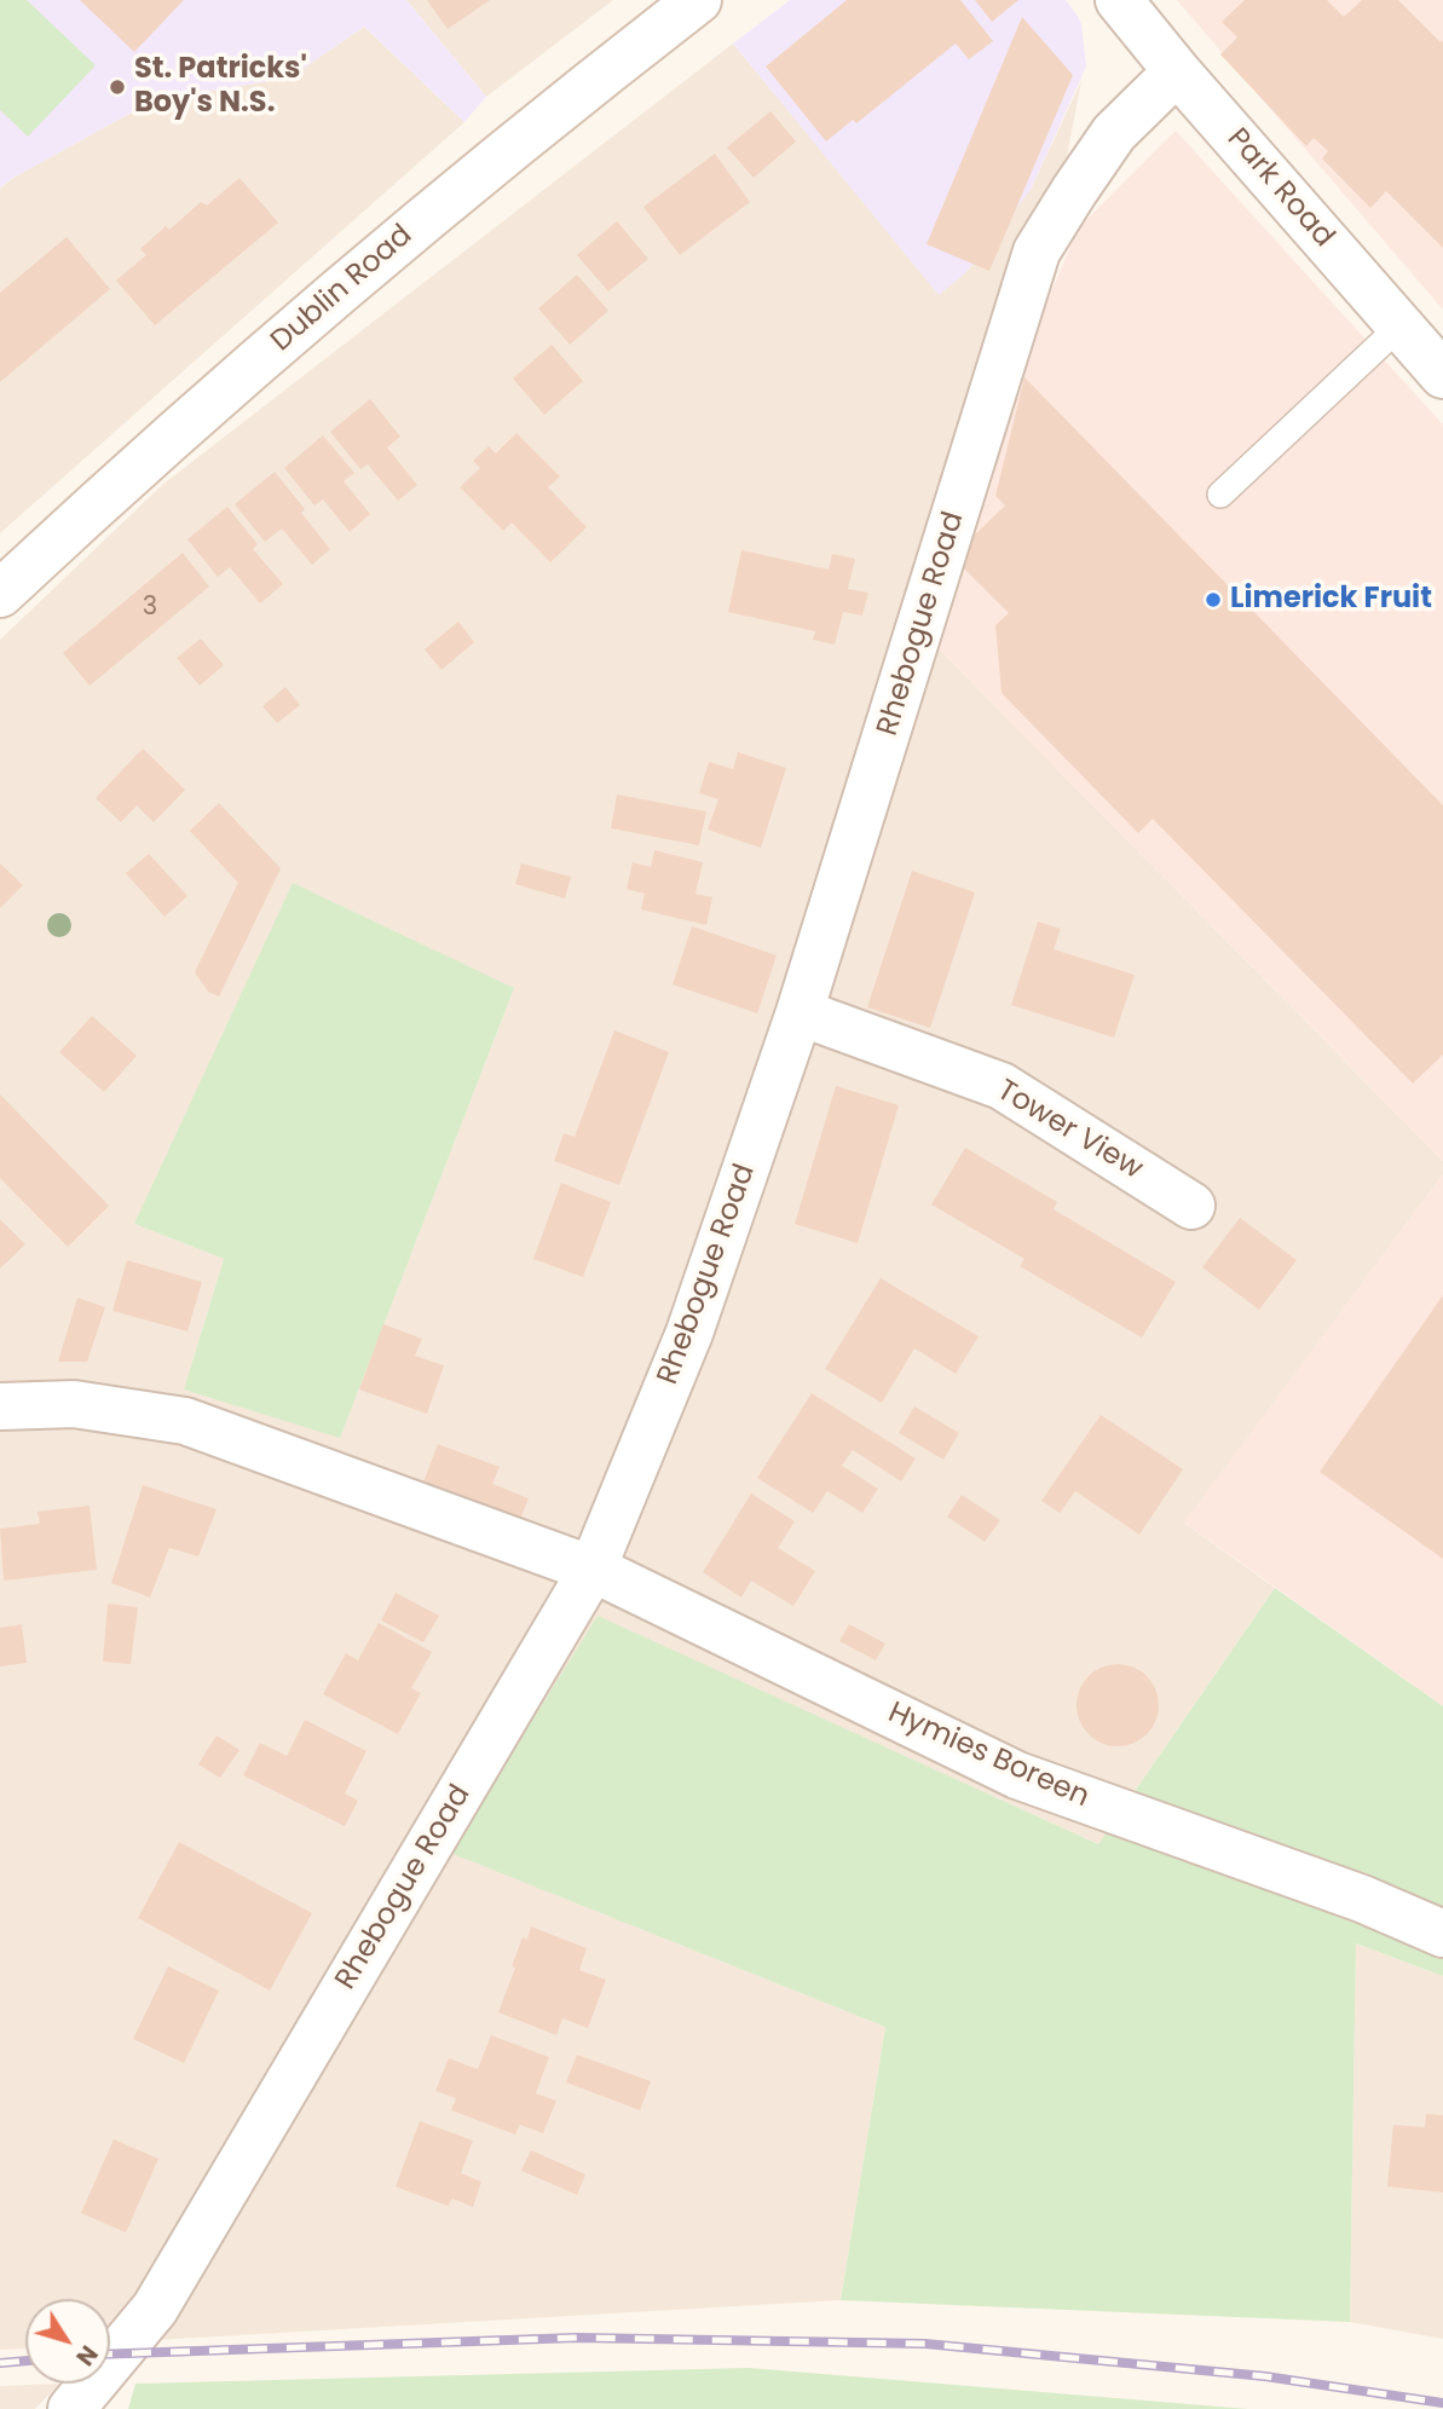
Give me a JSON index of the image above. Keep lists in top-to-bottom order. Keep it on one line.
{"streets":{"street":["Park Road","Dublin Road","Rhebogue Road","Tower View","Hymies Boreen"]},"crossings":[["Park Road","Rhebogue Road"],["Rhebogue Road","Tower View"],["Rhebogue Road","Hymies Boreen"]],"places":["St. Patricks' Boy's N.S.","Limerick Fruit"],"house_numbers":["3"],"north":"bottom right"}
